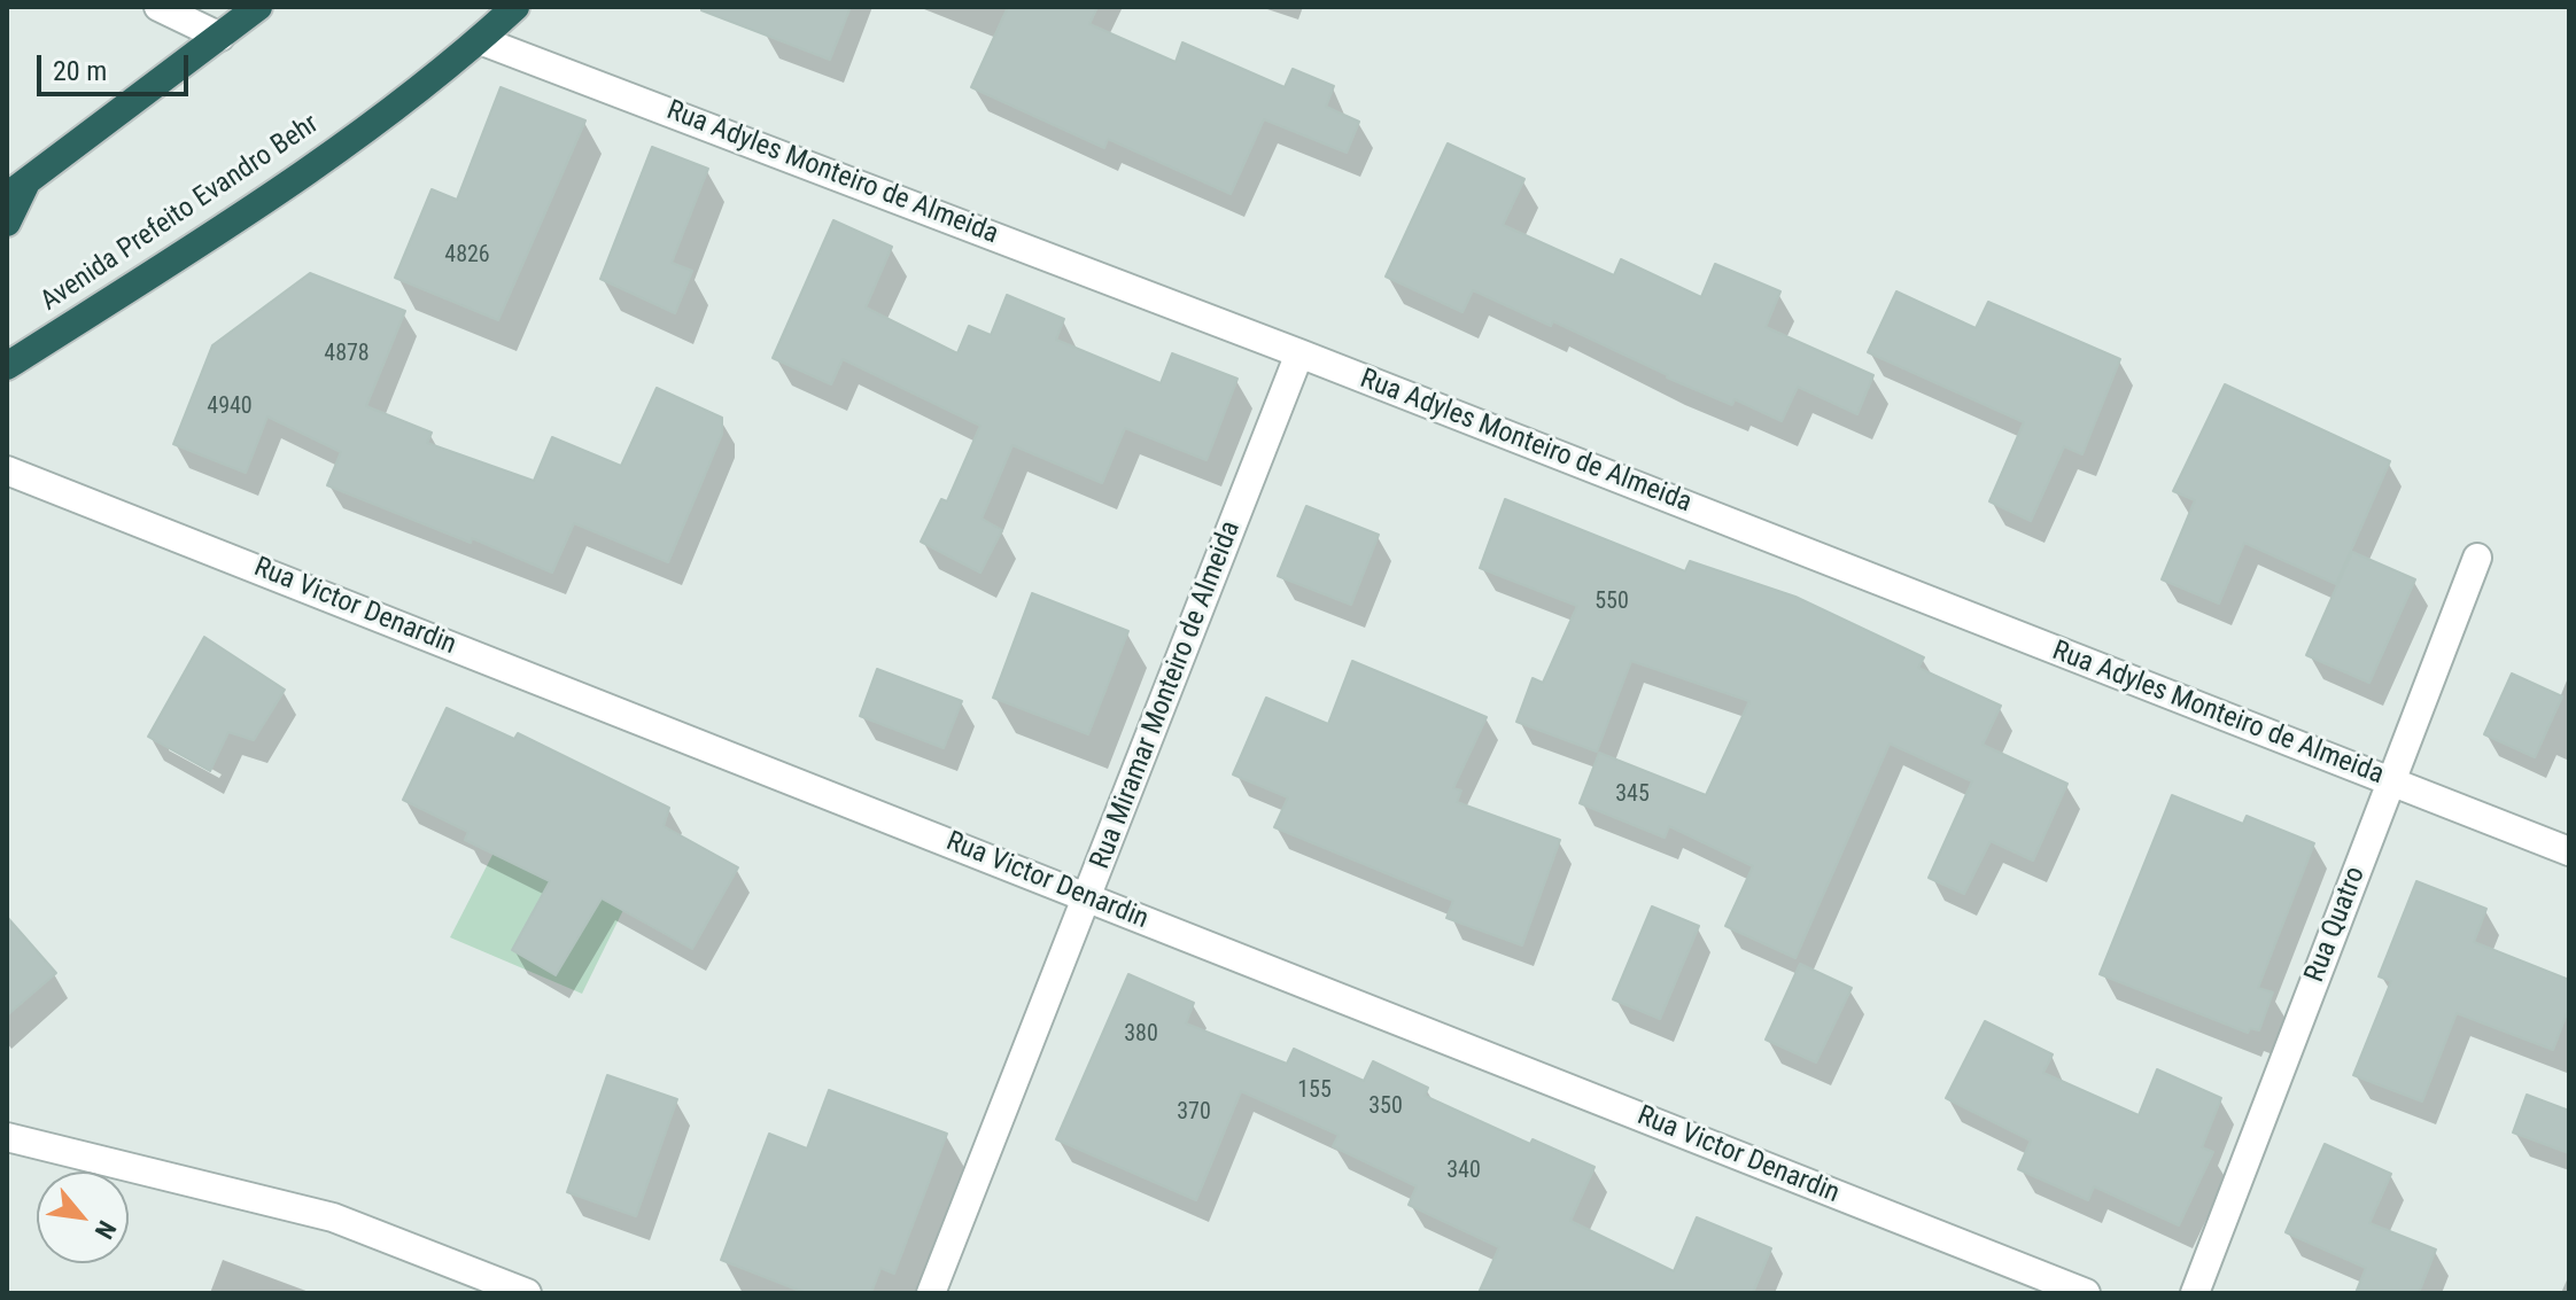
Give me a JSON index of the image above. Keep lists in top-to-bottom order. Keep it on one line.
{"streets":{"highway":["Avenida Prefeito Evandro Behr"],"street":["Rua Adyles Monteiro de Almeida","Rua Victor Denardin","Rua Miramar Monteiro de Almeida","Rua Quatro"]},"crossings":[["Rua Adyles Monteiro de Almeida","Avenida Prefeito Evandro Behr"],["Rua Adyles Monteiro de Almeida","Rua Miramar Monteiro de Almeida"],["Rua Adyles Monteiro de Almeida","Rua Quatro"],["Rua Victor Denardin","Rua Miramar Monteiro de Almeida"]],"house_numbers":["4826","4878","4940","550","345","380","155","350","370","340"],"scale_bar":"20 m","north":"bottom right"}
